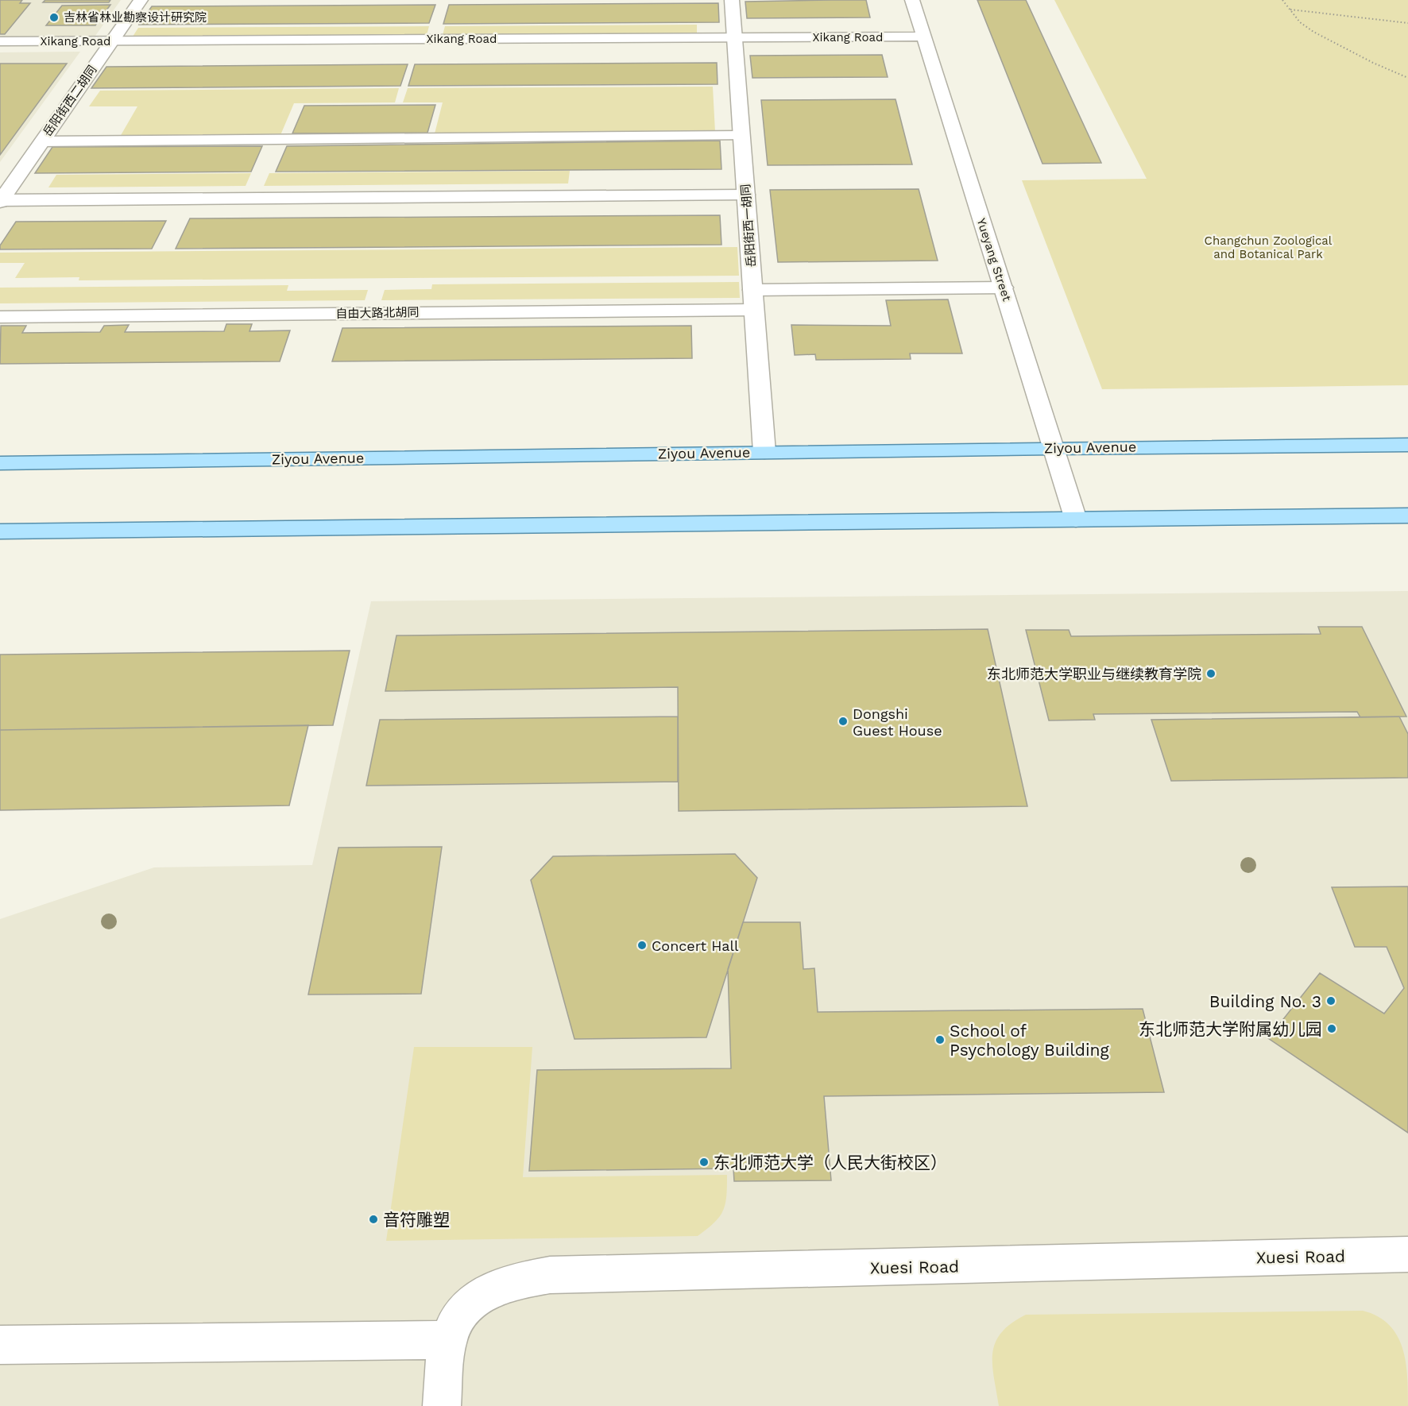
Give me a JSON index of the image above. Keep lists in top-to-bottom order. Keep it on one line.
{"streets":{"main road":["Ziyou Avenue"],"street":["Xikang Road","岳阳街西二胡同","岳阳街西一胡同","Yueyang Street","自由大路北胡同","Xuesi Road"]},"crossings":[["Xikang Road","岳阳街西二胡同"],["Xikang Road","岳阳街西一胡同"],["Xikang Road","Yueyang Street"],["岳阳街西一胡同","自由大路北胡同"],["岳阳街西一胡同","Ziyou Avenue"],["Yueyang Street","Ziyou Avenue"]],"parks":["Changchun Zoological and Botanical Park"],"places":["吉林省林业勘察设计研究院","东北师范大学职业与继续教育学院","Dongshi Guest House","Concert Hall","Building No. 3","东北师范大学附属幼儿园","School of Psychology Building","东北师范大学（人民大街校区）","音符雕塑"]}
